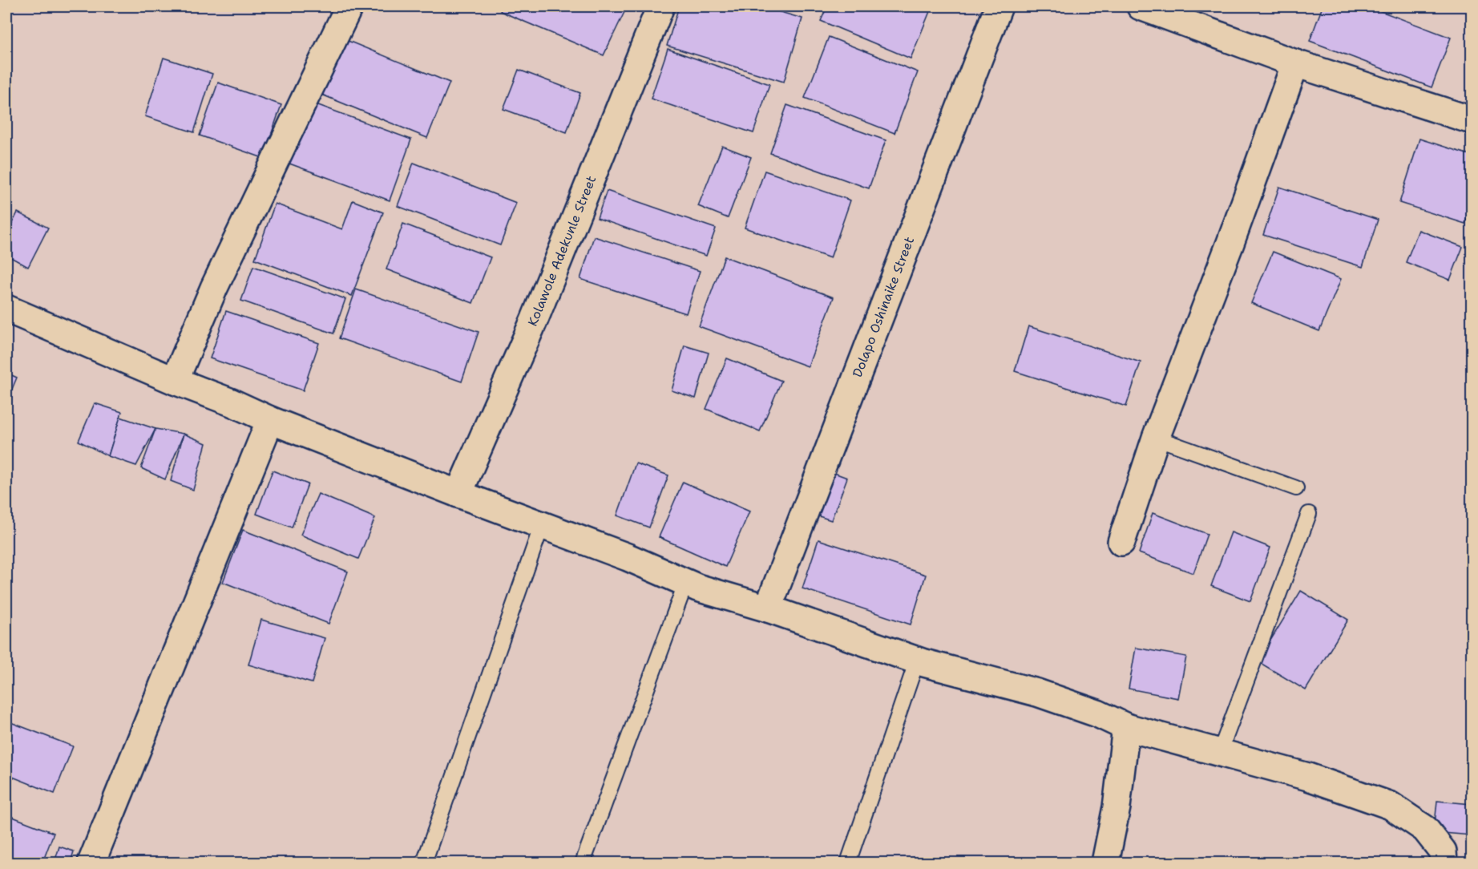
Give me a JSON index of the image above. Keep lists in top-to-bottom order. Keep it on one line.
{"streets":{"street":["Kolawole Adekunle Street","Dolapo Oshinaike Street"]}}
